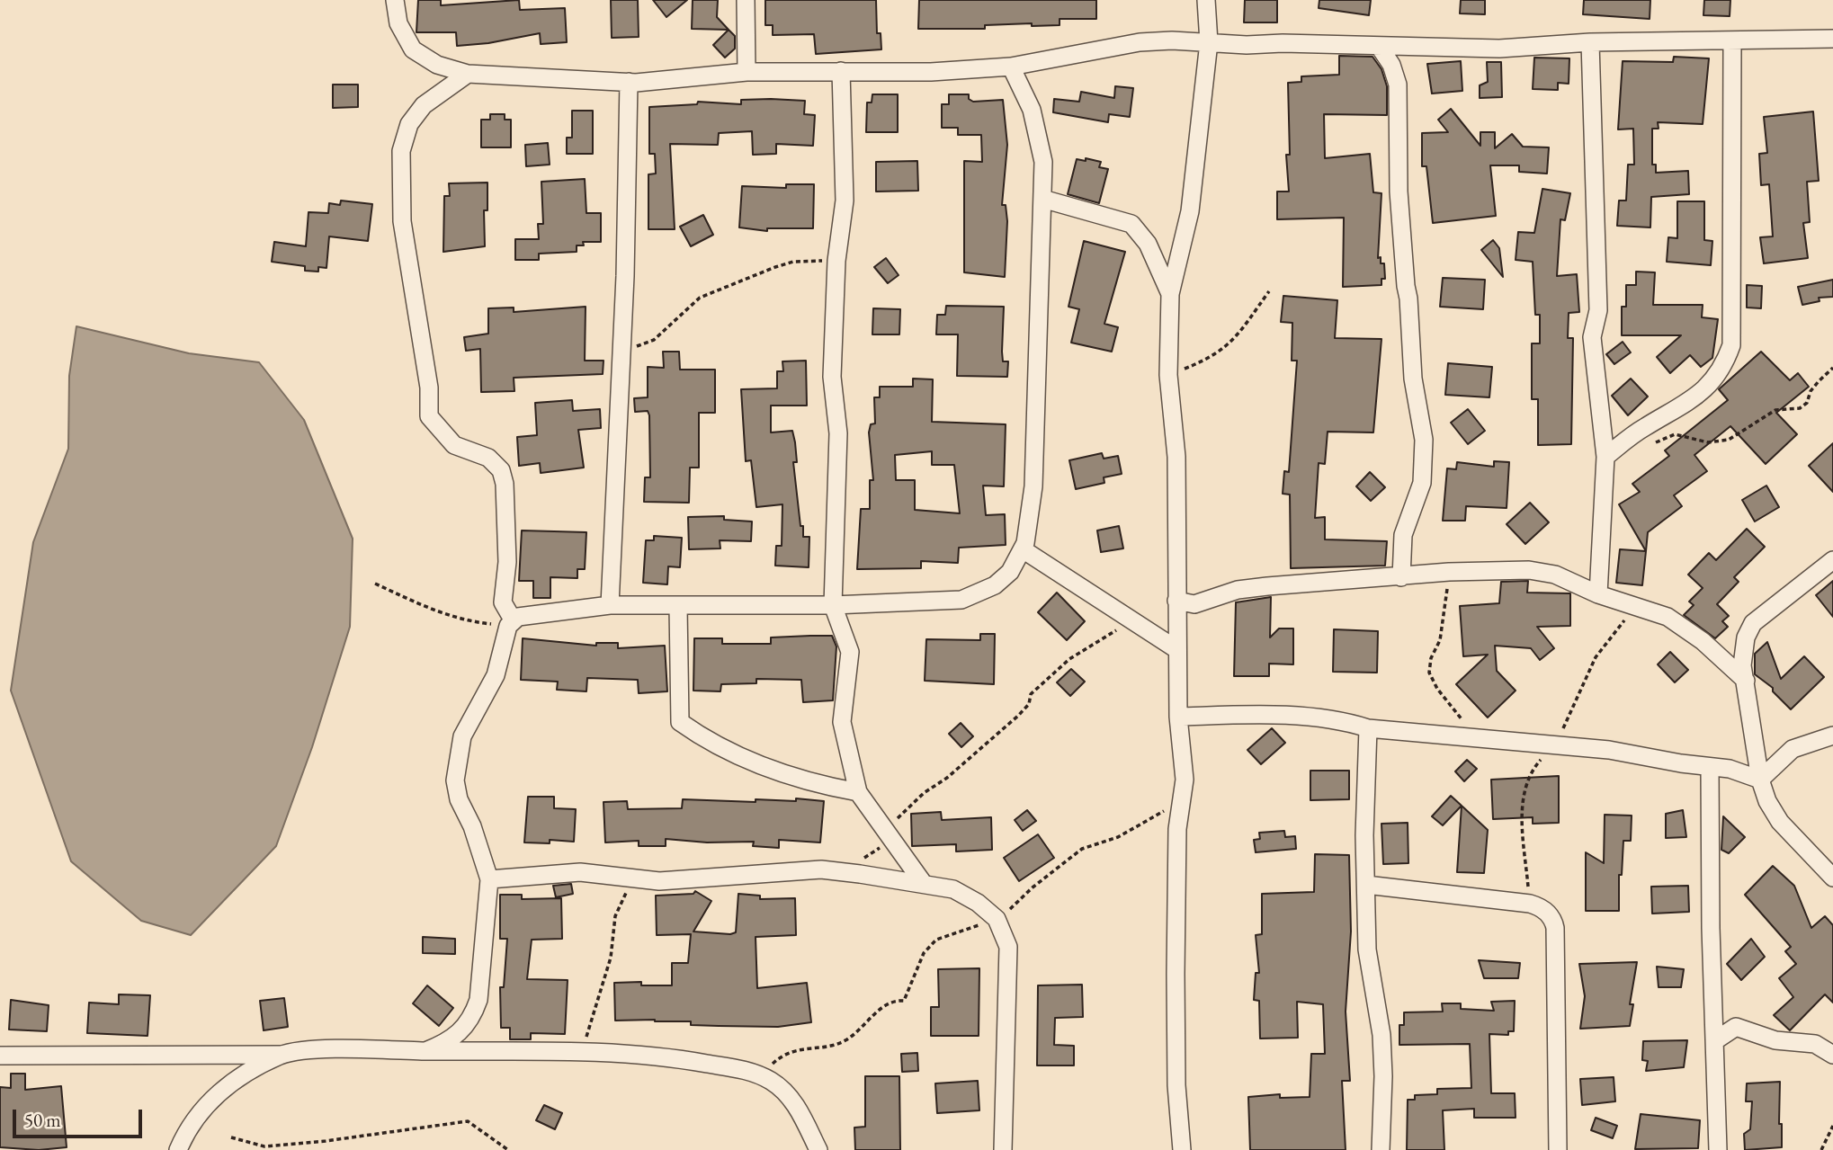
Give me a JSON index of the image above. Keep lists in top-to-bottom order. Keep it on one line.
{"scale_bar":"50 m"}
